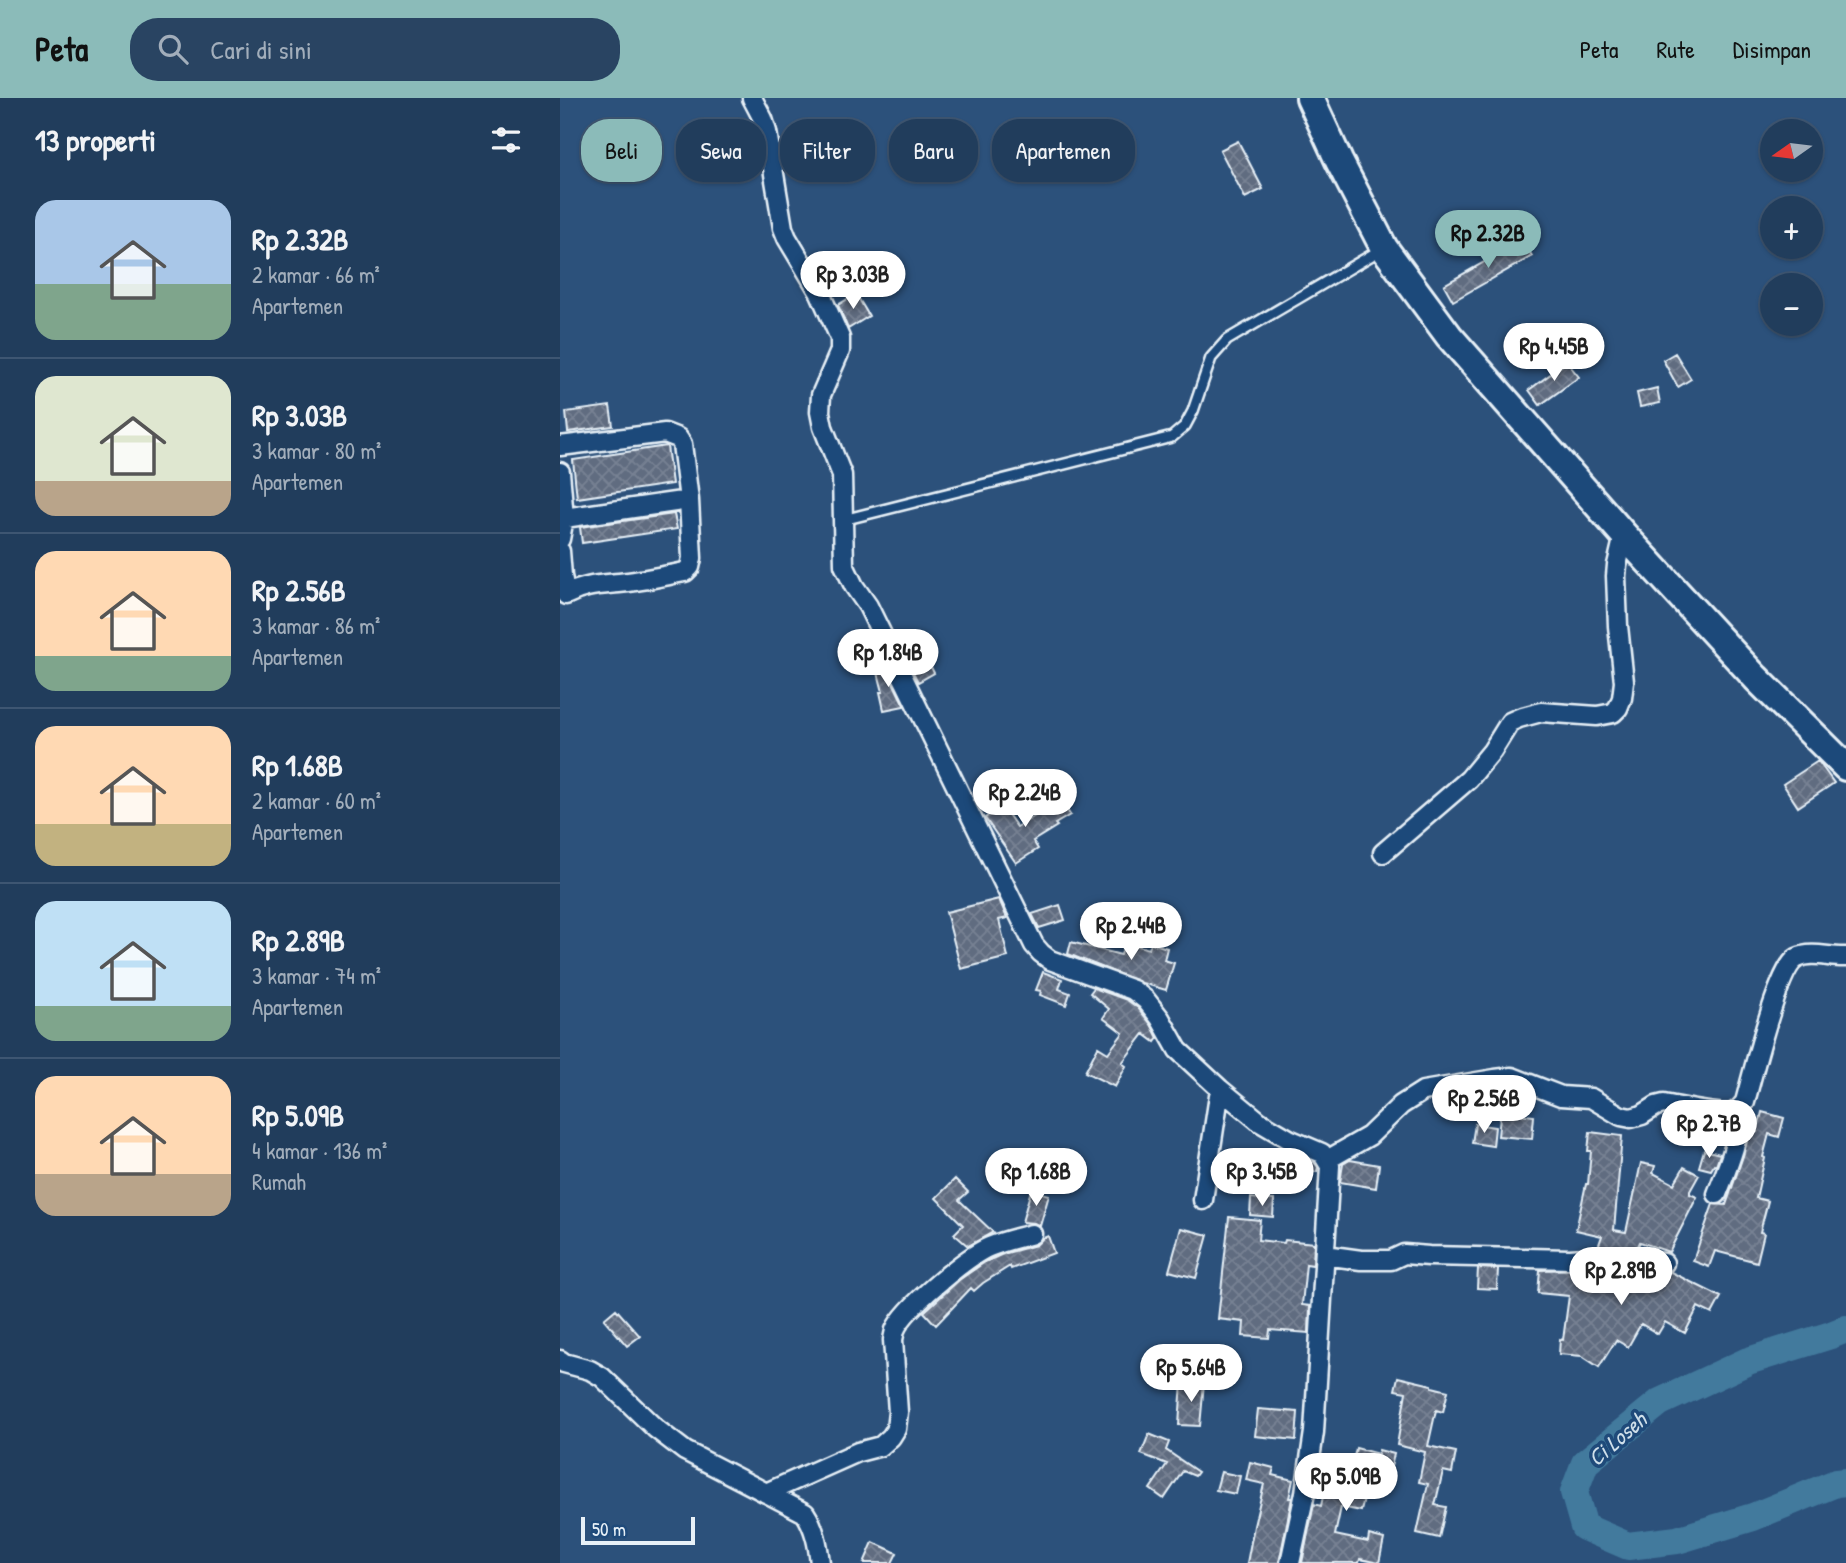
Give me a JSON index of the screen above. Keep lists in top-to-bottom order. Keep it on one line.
{"water":["Ci Loseh"],"scale_bar":"50 m","north":"left","page":{"header":"Peta","search":"Cari di sini","nav":["Peta","Rute","Disimpan"],"heading":"13 properti","map_buttons":["+","−"],"chip":["Beli","Sewa","Filter","Baru","Apartemen"],"list":[{"name":"Rp 2.32B","note":"2 kamar · 66 m² · Apartemen"},{"name":"Rp 3.03B","note":"3 kamar · 80 m² · Apartemen"},{"name":"Rp 2.56B","note":"3 kamar · 86 m² · Apartemen"},{"name":"Rp 1.68B","note":"2 kamar · 60 m² · Apartemen"},{"name":"Rp 2.89B","note":"3 kamar · 74 m² · Apartemen"},{"name":"Rp 5.09B","note":"4 kamar · 136 m² · Rumah"}],"price":["Rp 2.32B","Rp 3.03B","Rp 4.45B","Rp 1.84B","Rp 2.24B","Rp 2.44B","Rp 2.56B","Rp 2.7B","Rp 1.68B","Rp 3.45B","Rp 2.89B","Rp 5.64B","Rp 5.09B"],"scale":"50 m"}}
